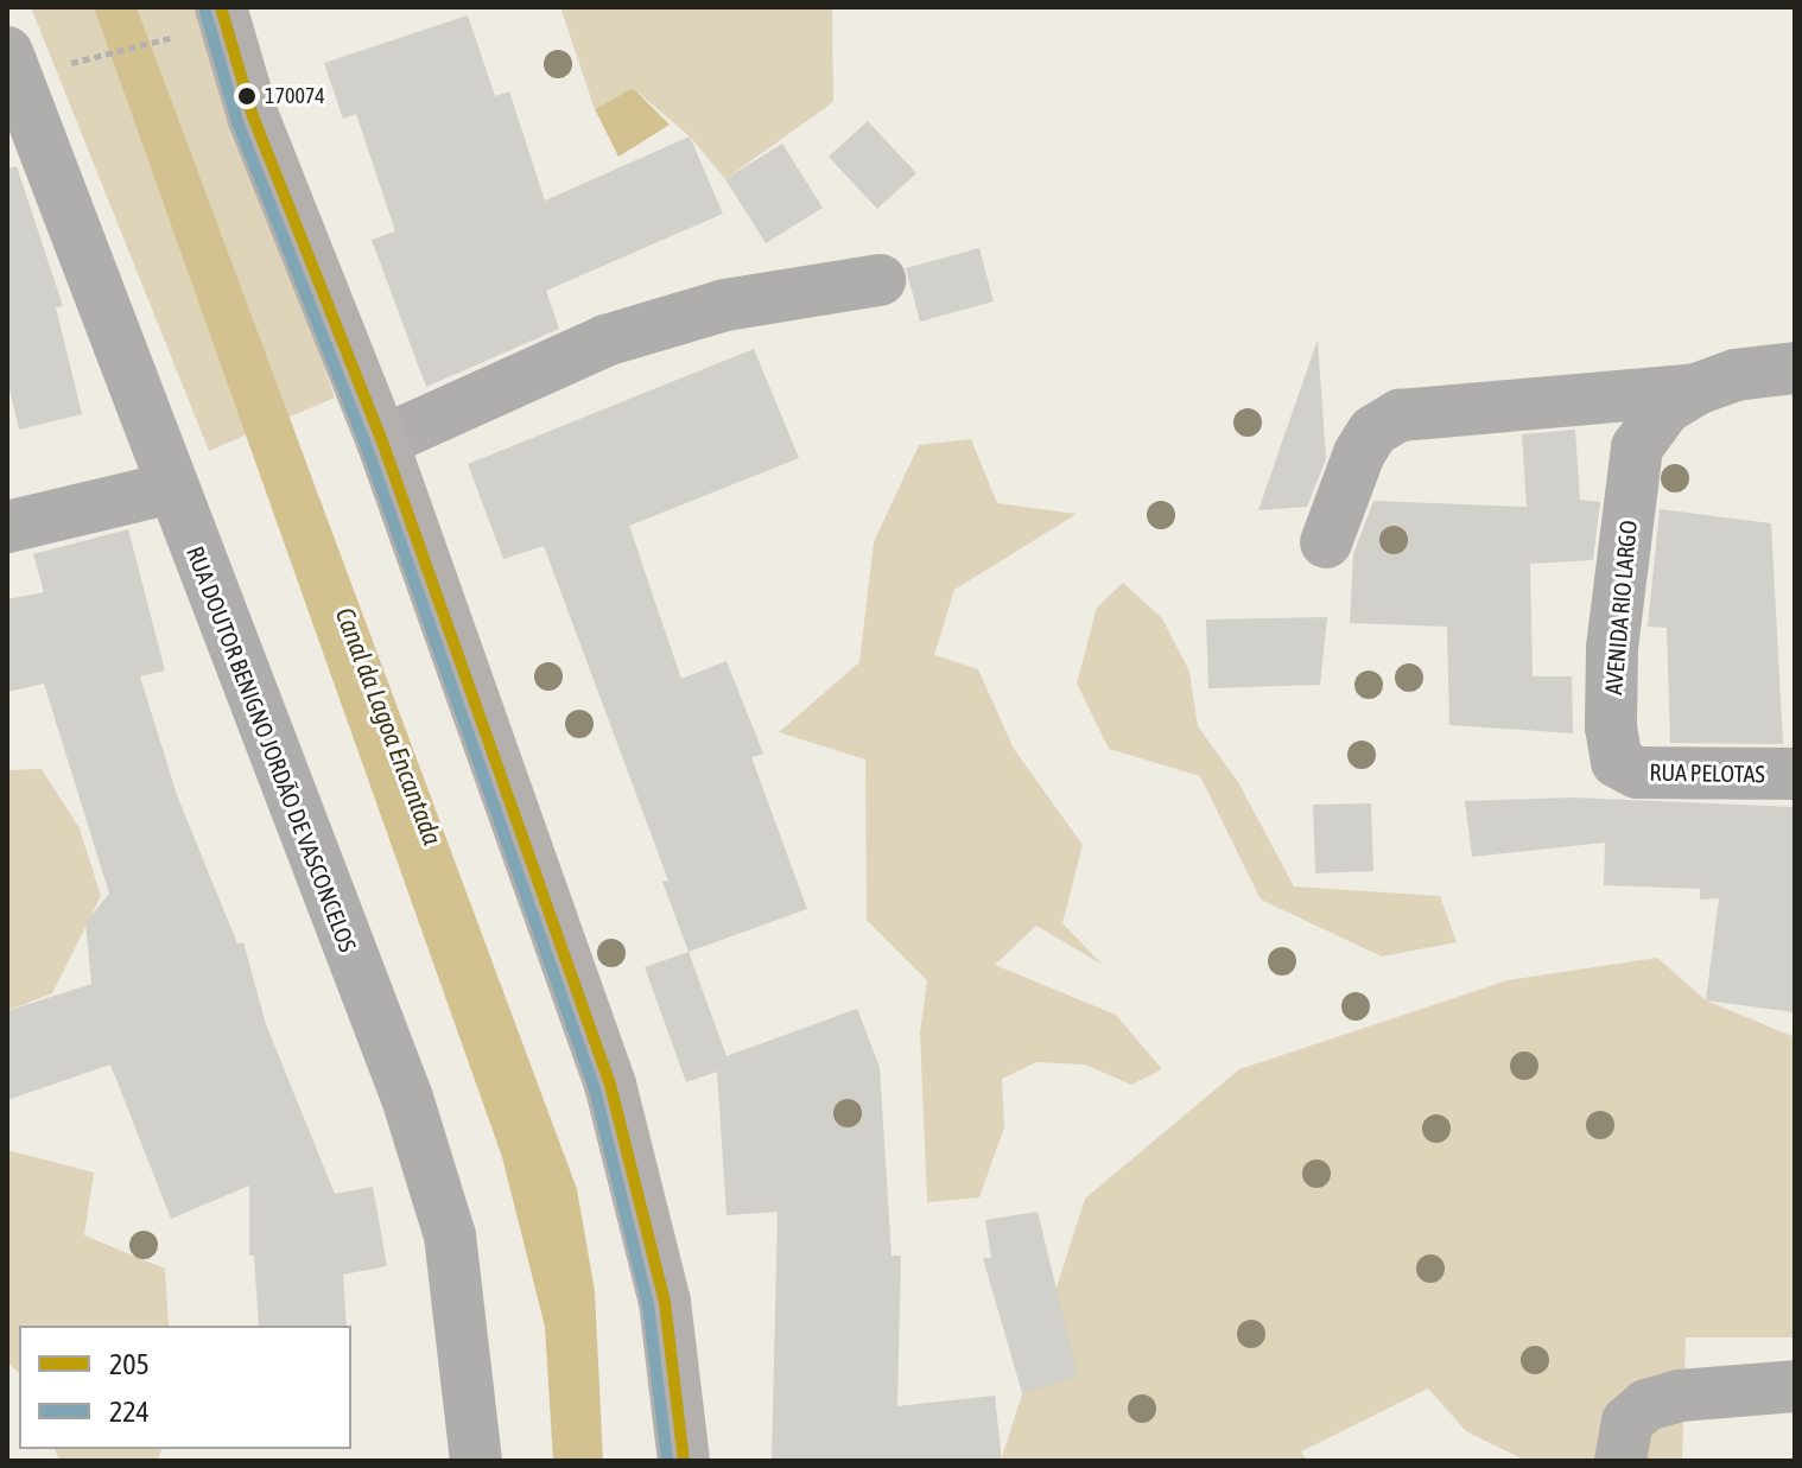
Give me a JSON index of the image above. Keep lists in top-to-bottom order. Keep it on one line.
{"streets":{"street":["AVENIDA RIO LARGO","RUA DOUTOR BENIGNO JORDÃO DE VASCONCELOS","RUA PELOTAS"]},"crossings":[["AVENIDA RIO LARGO","RUA PELOTAS"]],"water":["Canal da Lagoa Encantada"],"places":["170074"],"lines":["transit line 205","transit line 224"],"legend":["205","224"]}
